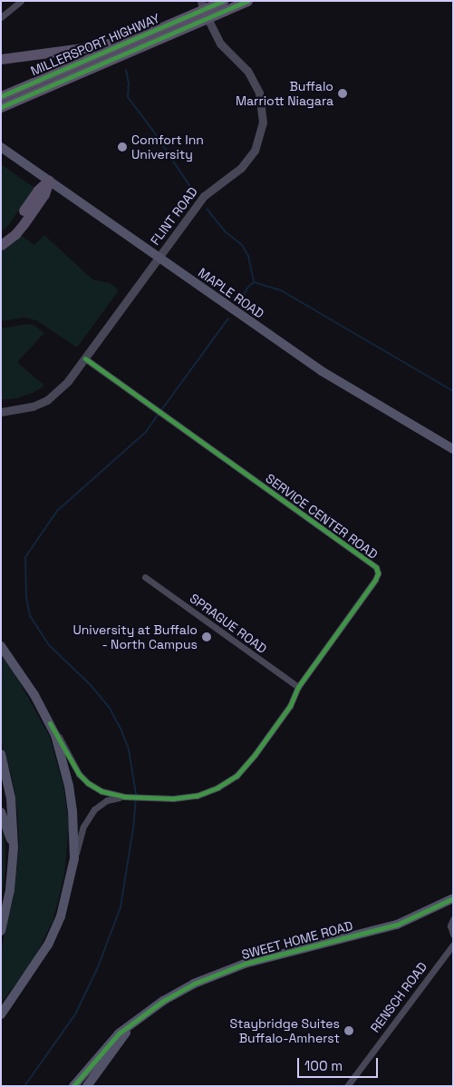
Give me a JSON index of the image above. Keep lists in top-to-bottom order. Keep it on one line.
{"streets":{"main road":["MILLERSPORT HIGHWAY","MAPLE ROAD","SWEET HOME ROAD"],"street":["FLINT ROAD","SERVICE CENTER ROAD","SPRAGUE ROAD","RENSCH ROAD"]},"crossings":[["MILLERSPORT HIGHWAY","FLINT ROAD"],["FLINT ROAD","MAPLE ROAD"],["FLINT ROAD","SERVICE CENTER ROAD"],["SERVICE CENTER ROAD","SPRAGUE ROAD"]],"places":["Buffalo Marriott Niagara","Comfort Inn University","University at Buffalo - North Campus","Staybridge Suites Buffalo-Amherst"],"scale_bar":"100 m"}
